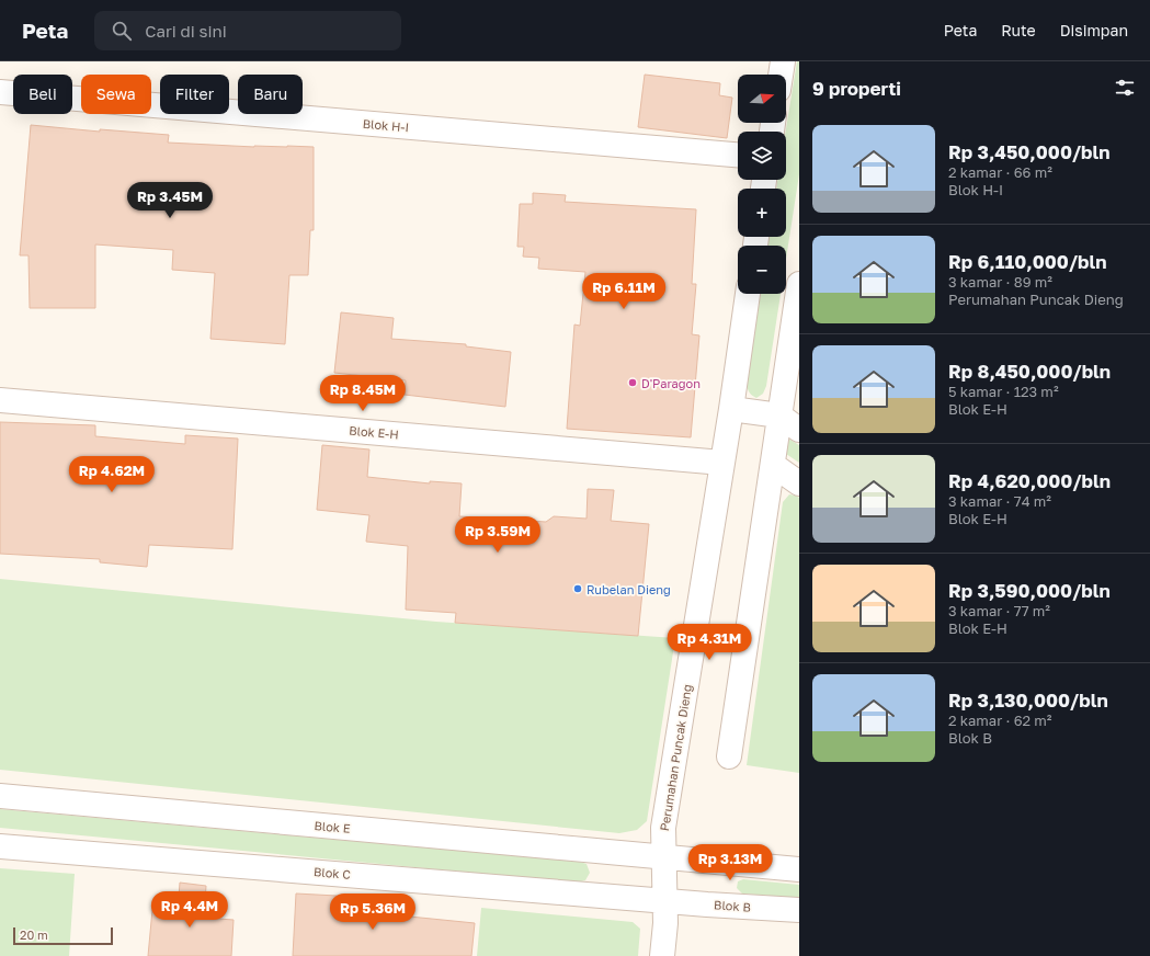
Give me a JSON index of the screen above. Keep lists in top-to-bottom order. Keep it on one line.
{"streets":{"street":["Blok H-I","Blok E-H","Perumahan Puncak Dieng","Blok E","Blok C","Blok B"]},"crossings":[["Blok E-H","Perumahan Puncak Dieng"],["Perumahan Puncak Dieng","Blok E"],["Perumahan Puncak Dieng","Blok C"],["Perumahan Puncak Dieng","Blok B"],["Blok C","Blok B"]],"places":["D'Paragon","Rubelan Dieng"],"scale_bar":"20 m","north":"right","page":{"header":"Peta","search":"Cari di sini","nav":["Peta","Rute","Disimpan"],"heading":"9 properti","map_buttons":["+","−"],"chip":["Beli","Sewa","Filter","Baru"],"list":[{"name":"Rp 3,450,000/bln","note":"2 kamar · 66 m² · Blok H-I"},{"name":"Rp 6,110,000/bln","note":"3 kamar · 89 m² · Perumahan Puncak Dieng"},{"name":"Rp 8,450,000/bln","note":"5 kamar · 123 m² · Blok E-H"},{"name":"Rp 4,620,000/bln","note":"3 kamar · 74 m² · Blok E-H"},{"name":"Rp 3,590,000/bln","note":"3 kamar · 77 m² · Blok E-H"},{"name":"Rp 3,130,000/bln","note":"2 kamar · 62 m² · Blok B"}],"price":["Rp 3.45M","Rp 6.11M","Rp 8.45M","Rp 4.62M","Rp 3.59M","Rp 4.31M","Rp 3.13M","Rp 4.4M","Rp 5.36M"],"scale":"20 m"}}
